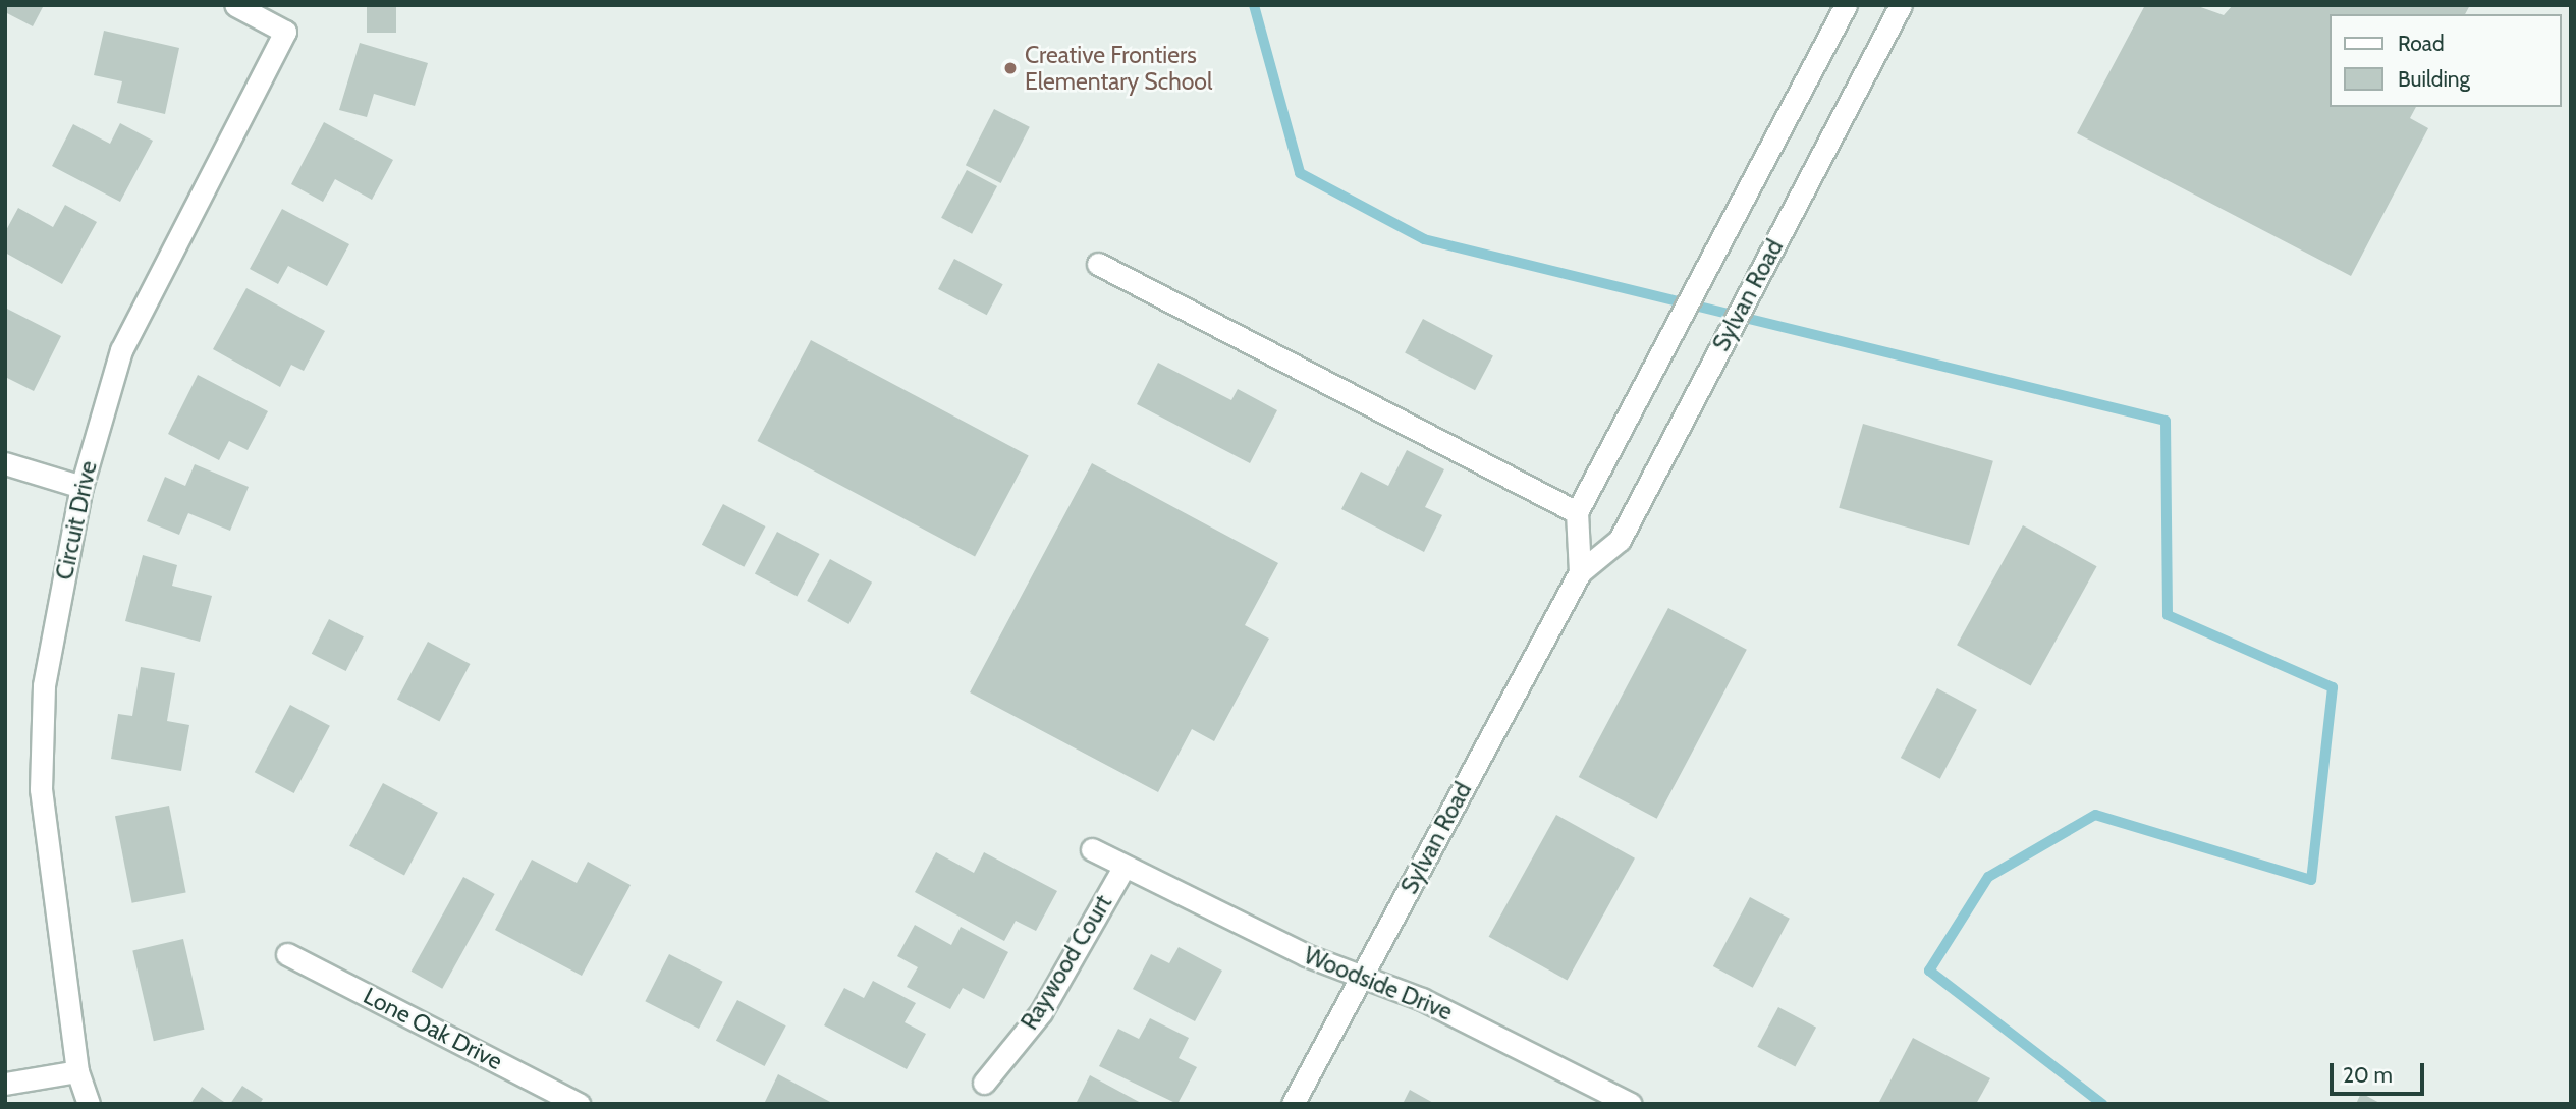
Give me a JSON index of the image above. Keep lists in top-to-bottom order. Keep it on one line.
{"streets":{"street":["Sylvan Road","Circuit Drive","Raywood Court","Woodside Drive","Lone Oak Drive"]},"crossings":[["Sylvan Road","Woodside Drive"],["Raywood Court","Woodside Drive"]],"places":["Creative Frontiers Elementary School"],"legend":["Road","Building"],"scale_bar":"20 m"}
